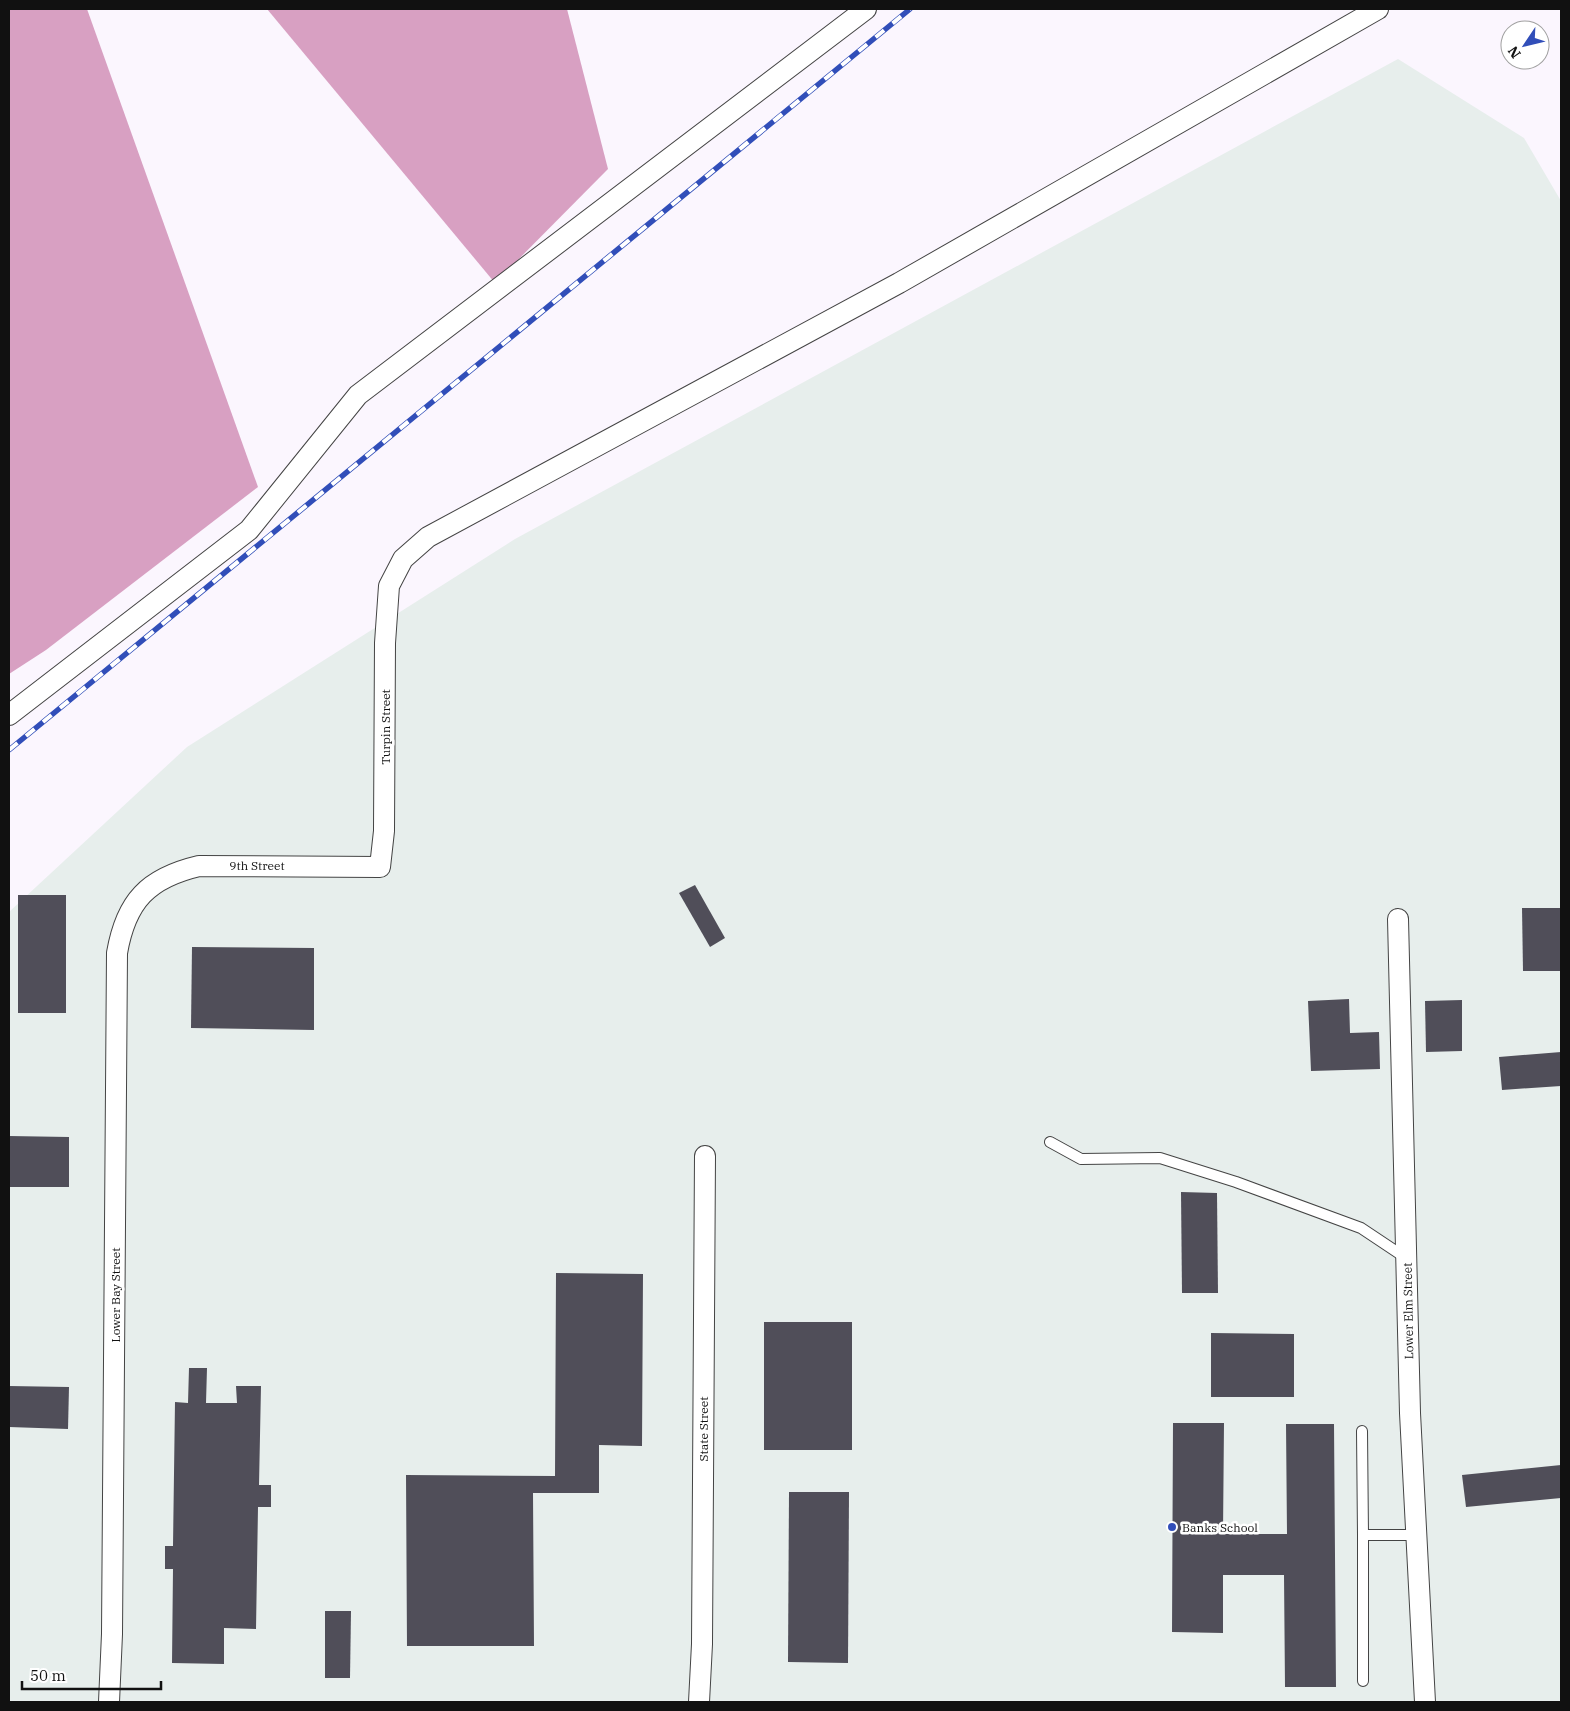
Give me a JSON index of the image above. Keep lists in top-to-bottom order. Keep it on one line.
{"streets":{"street":["Turpin Street","9th Street","Lower Bay Street","Lower Elm Street","State Street"]},"crossings":[["Turpin Street","9th Street"],["9th Street","Lower Bay Street"]],"places":["Banks School"],"scale_bar":"50 m","north":"bottom left"}
